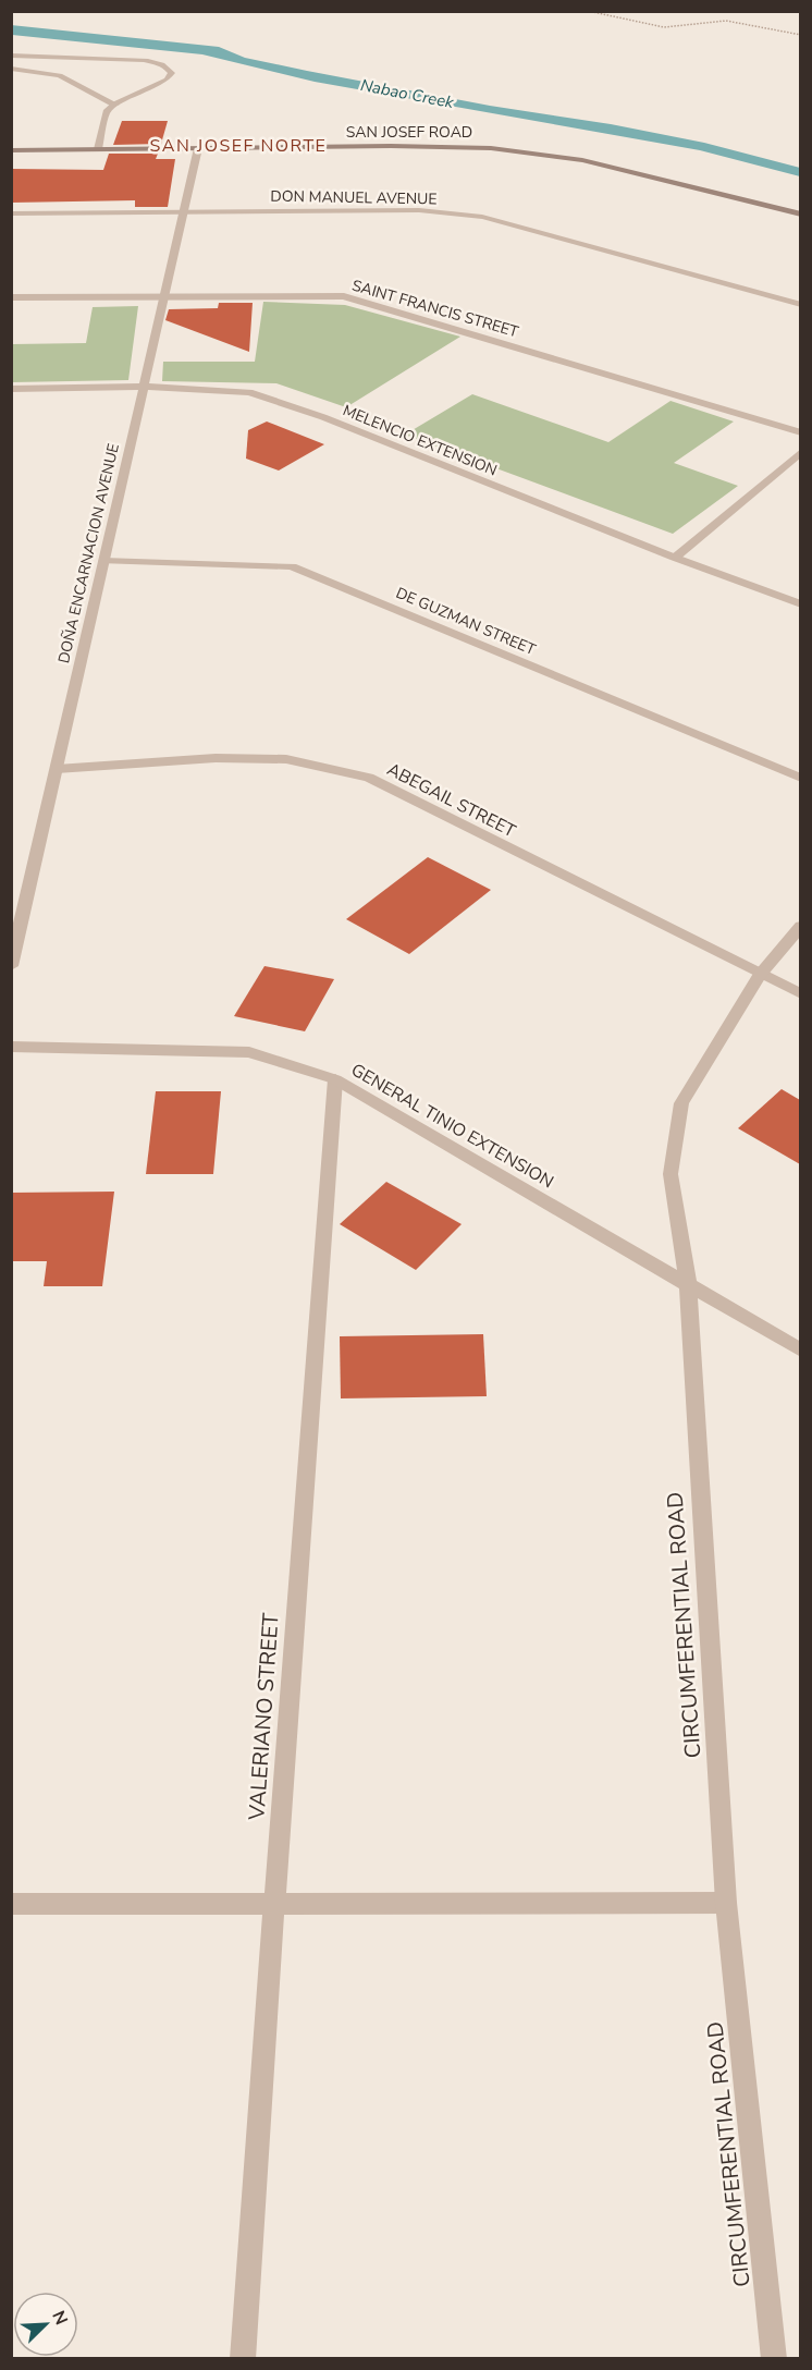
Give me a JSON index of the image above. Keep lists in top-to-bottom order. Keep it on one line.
{"streets":{"main road":["SAN JOSEF ROAD"],"street":["DON MANUEL AVENUE","SAINT FRANCIS STREET","MELENCIO EXTENSION","DOÑA ENCARNACION AVENUE","DE GUZMAN STREET","ABEGAIL STREET","GENERAL TINIO EXTENSION","CIRCUMFERENTIAL ROAD","VALERIANO STREET"]},"crossings":[["SAN JOSEF ROAD","DOÑA ENCARNACION AVENUE"],["DON MANUEL AVENUE","DOÑA ENCARNACION AVENUE"],["SAINT FRANCIS STREET","DOÑA ENCARNACION AVENUE"],["MELENCIO EXTENSION","DOÑA ENCARNACION AVENUE"],["DOÑA ENCARNACION AVENUE","DE GUZMAN STREET"],["DOÑA ENCARNACION AVENUE","ABEGAIL STREET"],["ABEGAIL STREET","CIRCUMFERENTIAL ROAD"],["GENERAL TINIO EXTENSION","CIRCUMFERENTIAL ROAD"],["GENERAL TINIO EXTENSION","VALERIANO STREET"]],"districts":["SAN JOSEF NORTE"],"water":["Nabao Creek"],"north":"top right"}
